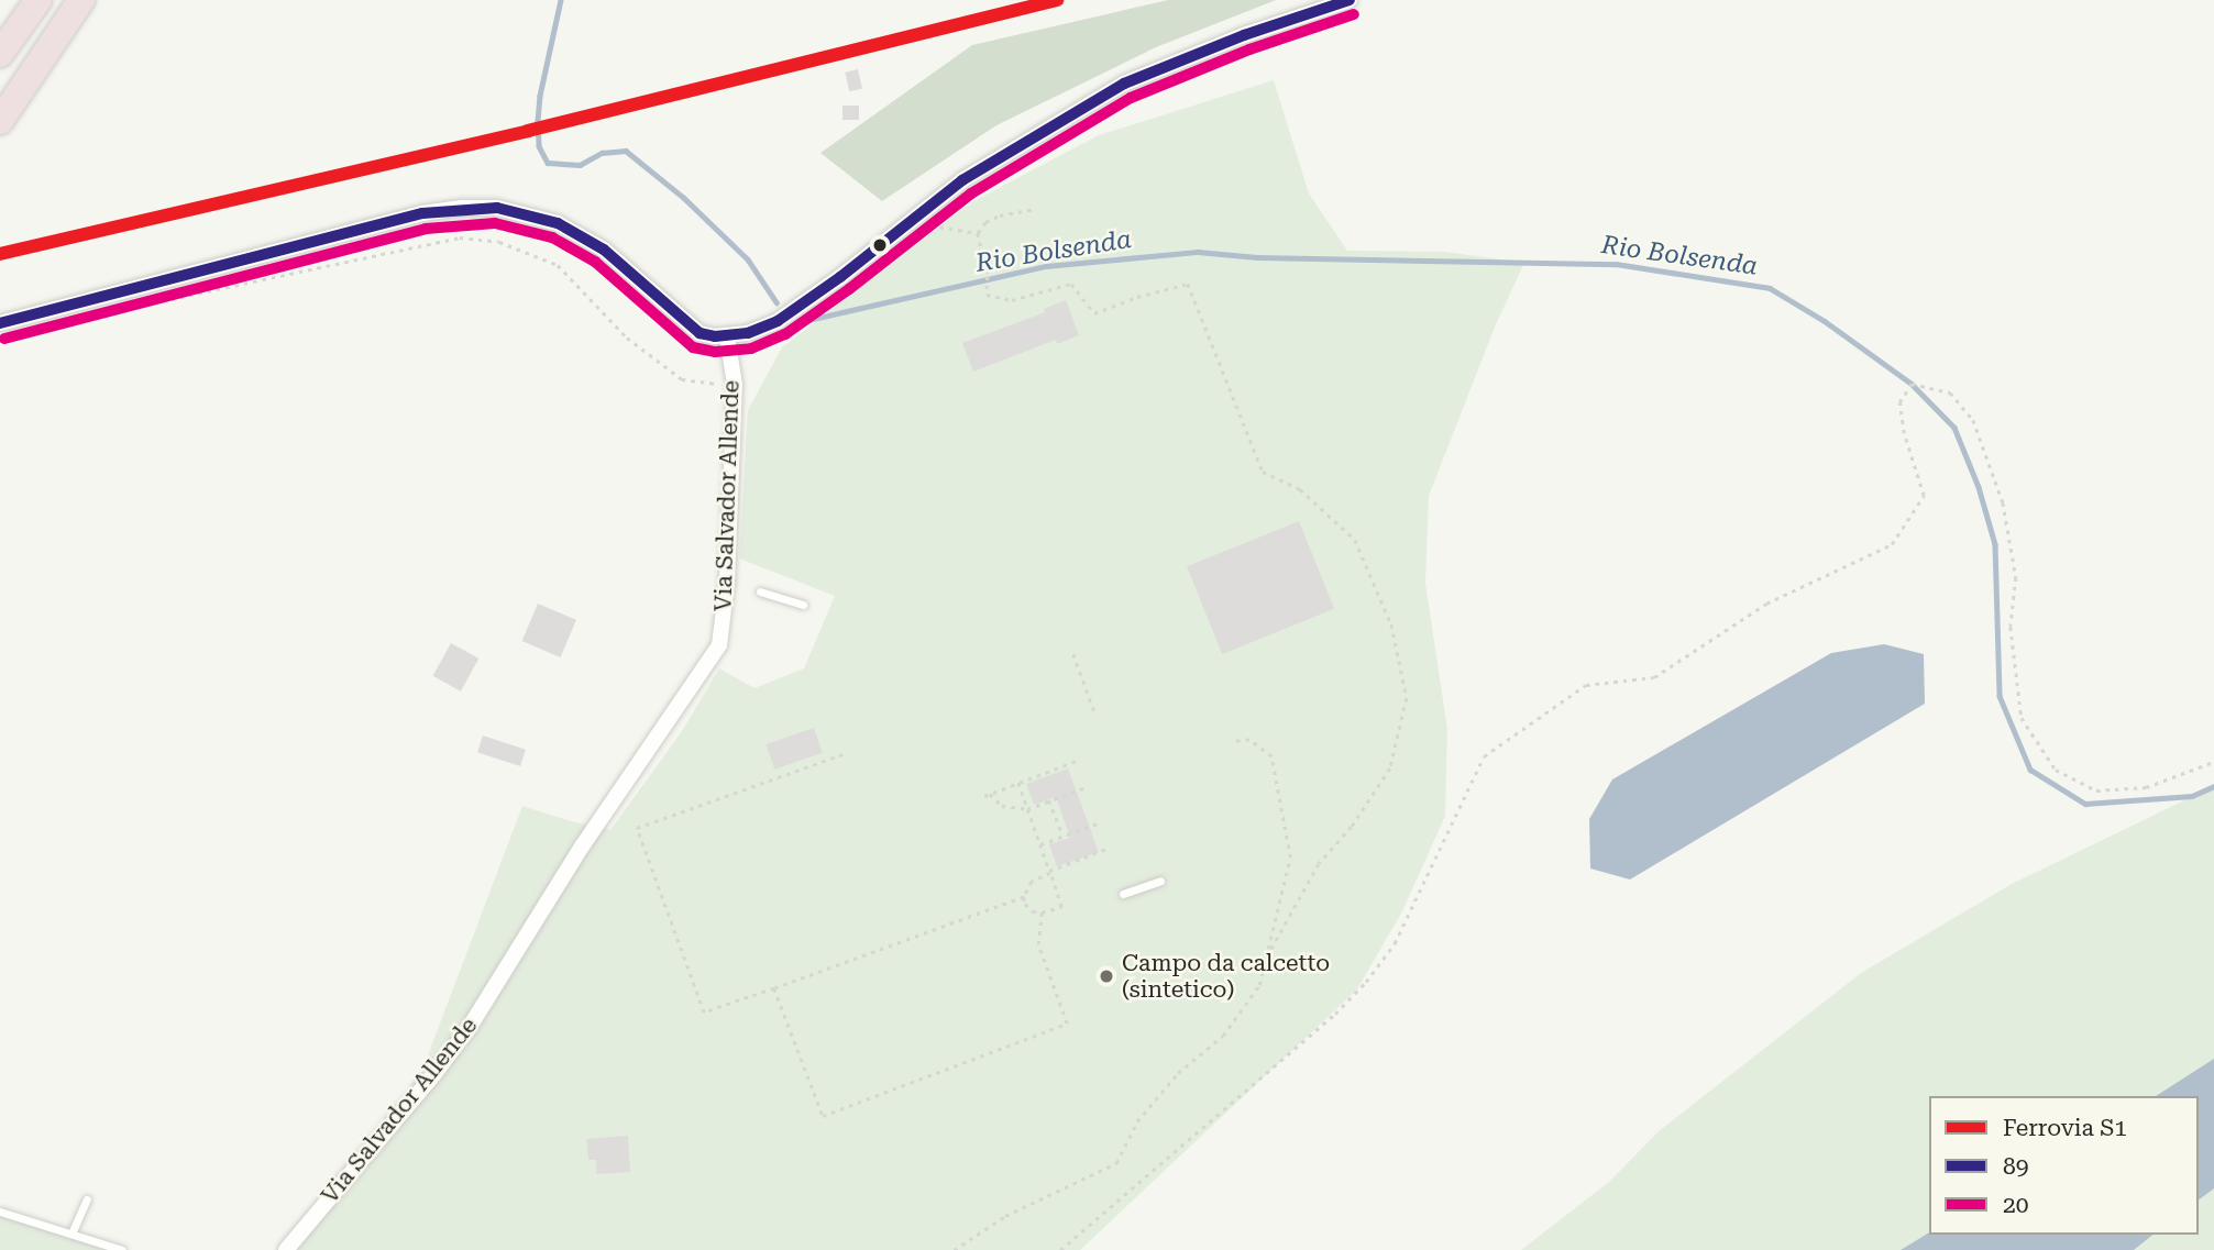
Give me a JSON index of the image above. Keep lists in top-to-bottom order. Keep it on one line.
{"streets":{"street":["Via Salvador Allende"]},"water":["Rio Bolsenda"],"places":["Campo da calcetto (sintetico)"],"lines":["rail line S1","transit line 89","transit line 20"],"legend":["Ferrovia S1","89","20"]}
